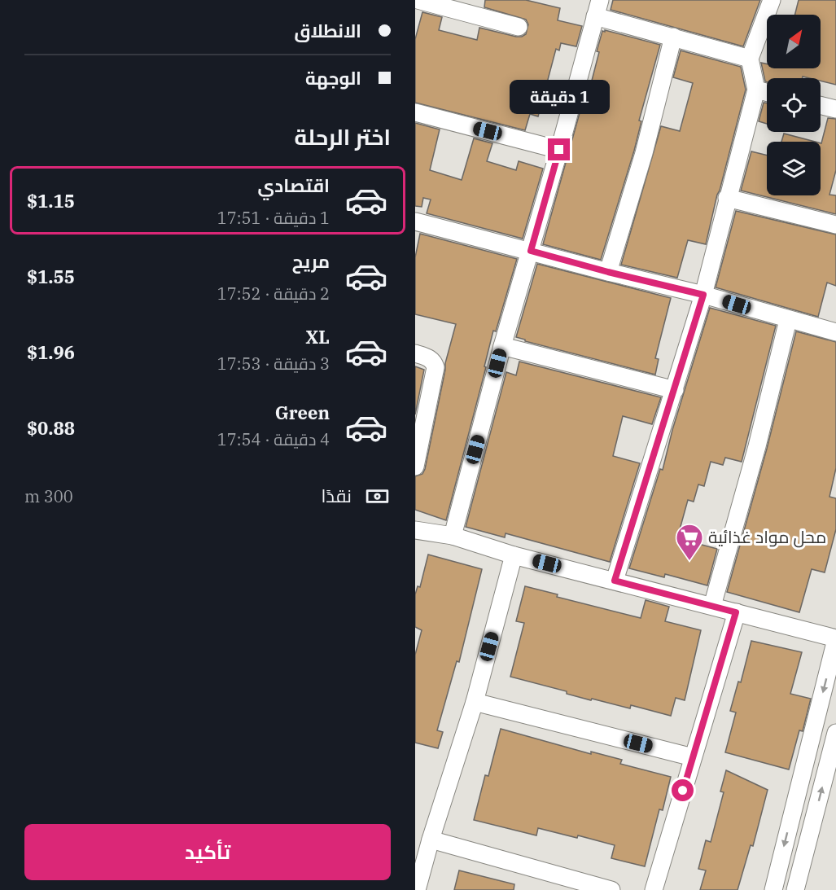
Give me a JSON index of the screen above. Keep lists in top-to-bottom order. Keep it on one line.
{"places":{"supermarket":["محل مواد غذائية"]},"north":"top right","page":{"banner":["الانطلاق","الوجهة"],"bubble":"1 دقيقة","heading":"اختر الرحلة","list":[{"name":"اقتصادي","note":"1 دقيقة · 17:51","value":"$1.15"},{"name":"مريح","note":"2 دقيقة · 17:52","value":"$1.55"},{"name":"XL","note":"3 دقيقة · 17:53","value":"$1.96"},{"name":"Green","note":"4 دقيقة · 17:54","value":"$0.88"}],"pay":["نقدًا","300 m"],"buttons":"تأكيد"}}
